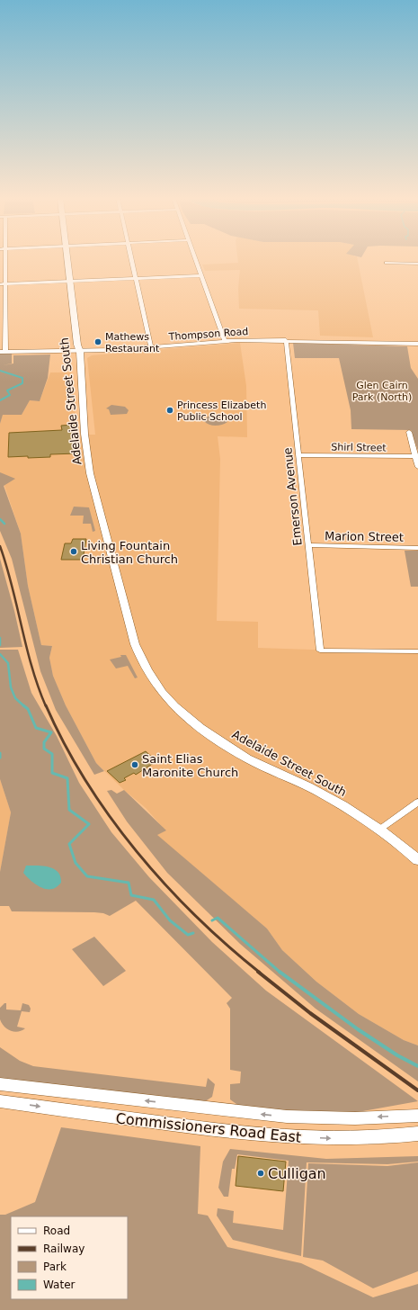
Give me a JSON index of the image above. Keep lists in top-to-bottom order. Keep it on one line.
{"streets":{"main road":["Adelaide Street South","Commissioners Road East"],"street":["Thompson Road","Shirl Street","Emerson Avenue","Marion Street"]},"crossings":[["Thompson Road","Adelaide Street South"],["Thompson Road","Emerson Avenue"],["Shirl Street","Emerson Avenue"],["Emerson Avenue","Marion Street"]],"parks":["Glen Cairn Park (North)"],"places":["Mathews Restaurant","Princess Elizabeth Public School","Living Fountain Christian Church","Saint Elias Maronite Church","Culligan"],"legend":["Road","Railway","Park","Water"]}
